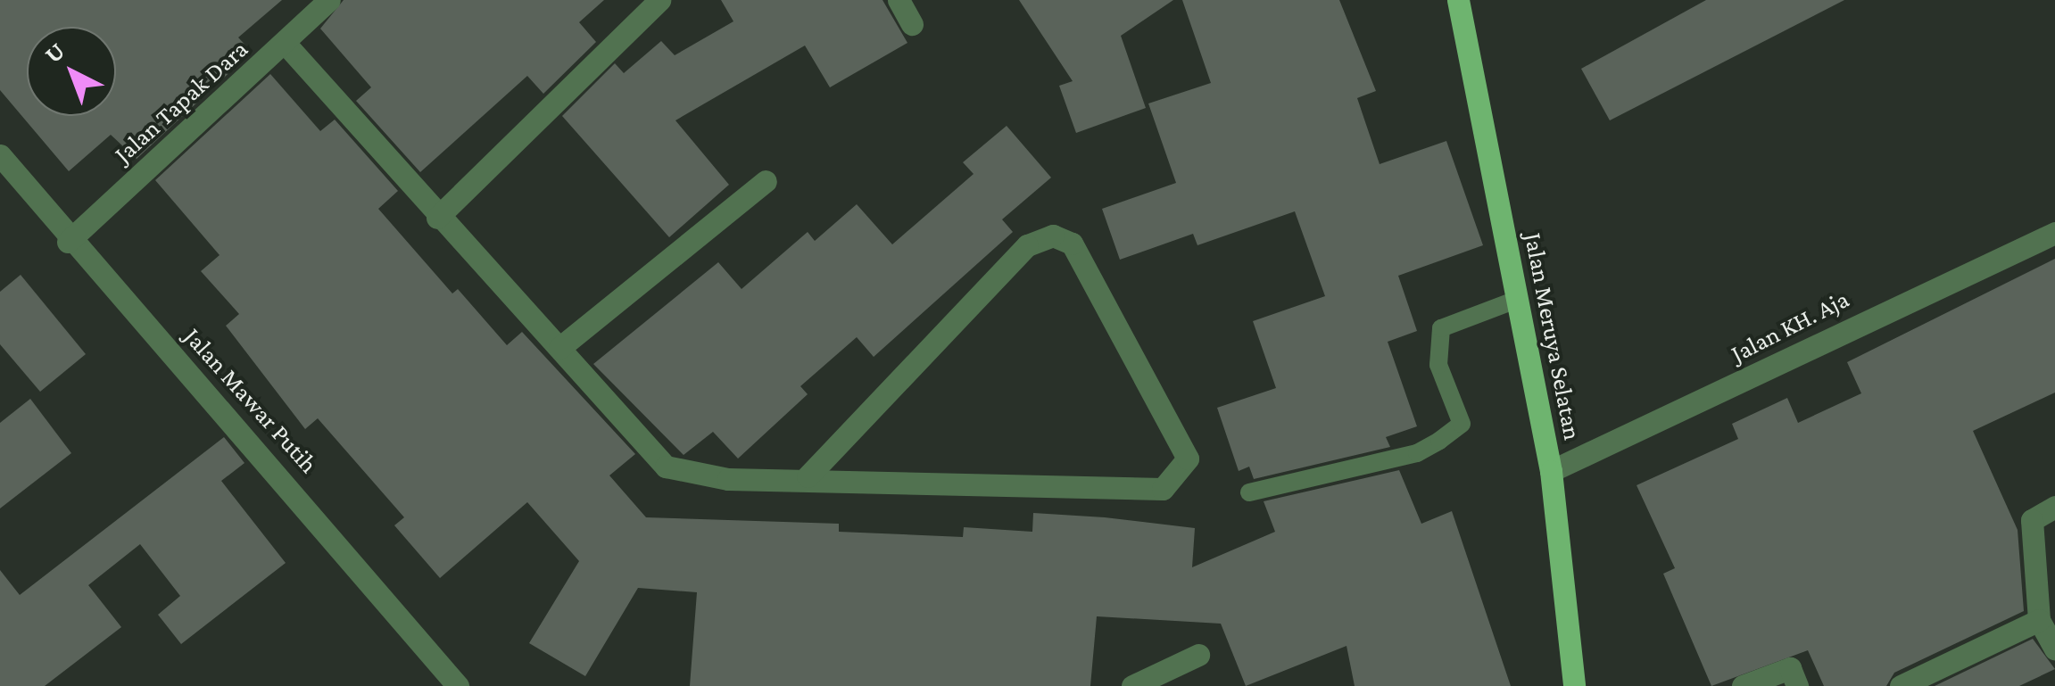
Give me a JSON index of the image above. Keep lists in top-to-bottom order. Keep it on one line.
{"streets":{"main road":["Jalan Meruya Selatan"],"street":["Jalan Tapak Dara","Jalan KH. Aja","Jalan Mawar Putih"]},"crossings":[["Jalan Tapak Dara","Jalan Mawar Putih"],["Jalan KH. Aja","Jalan Meruya Selatan"]],"north":"top left"}
